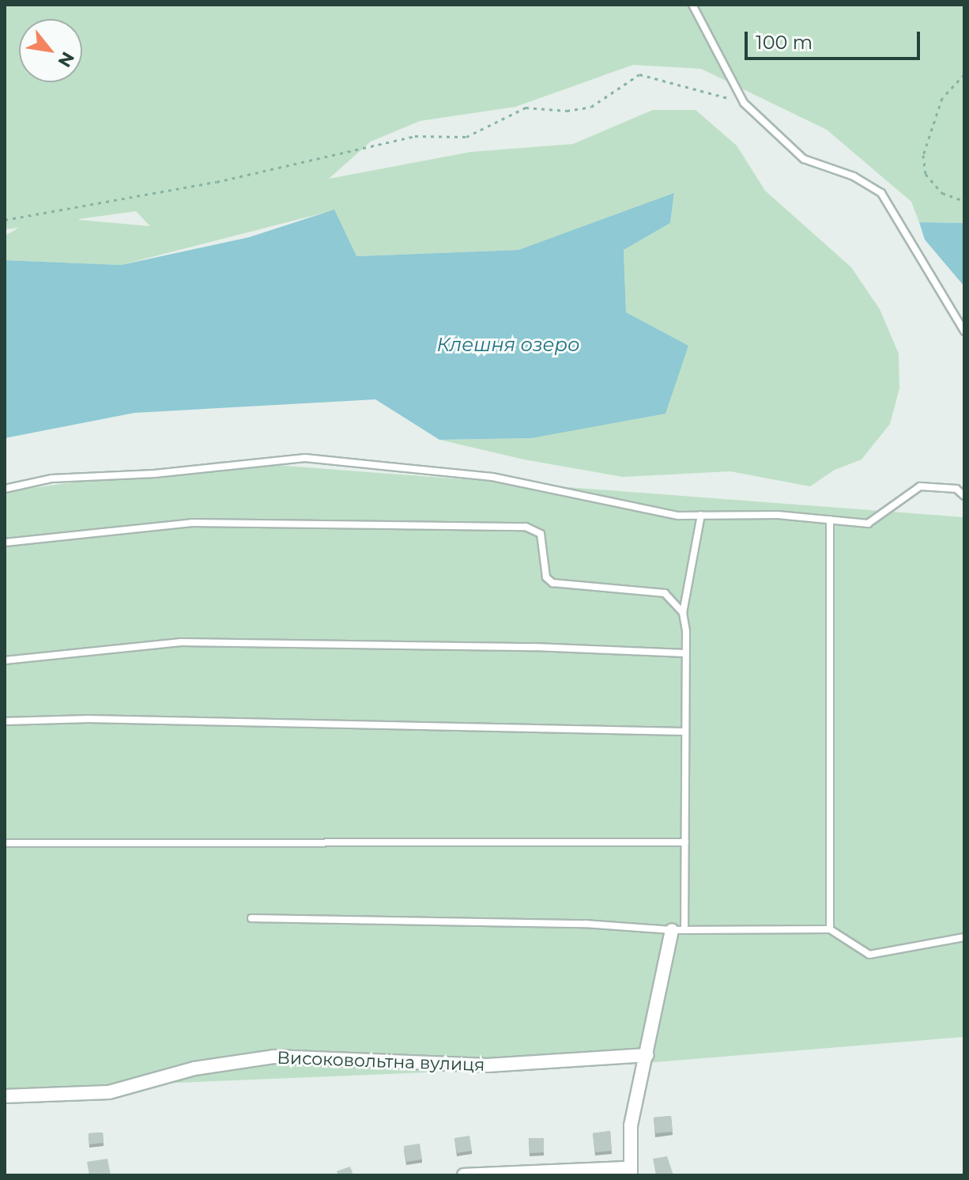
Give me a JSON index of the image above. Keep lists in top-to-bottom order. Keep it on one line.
{"streets":{"street":["Високовольтна вулиця"]},"water":["Клешня озеро"],"scale_bar":"100 m","north":"bottom right"}
